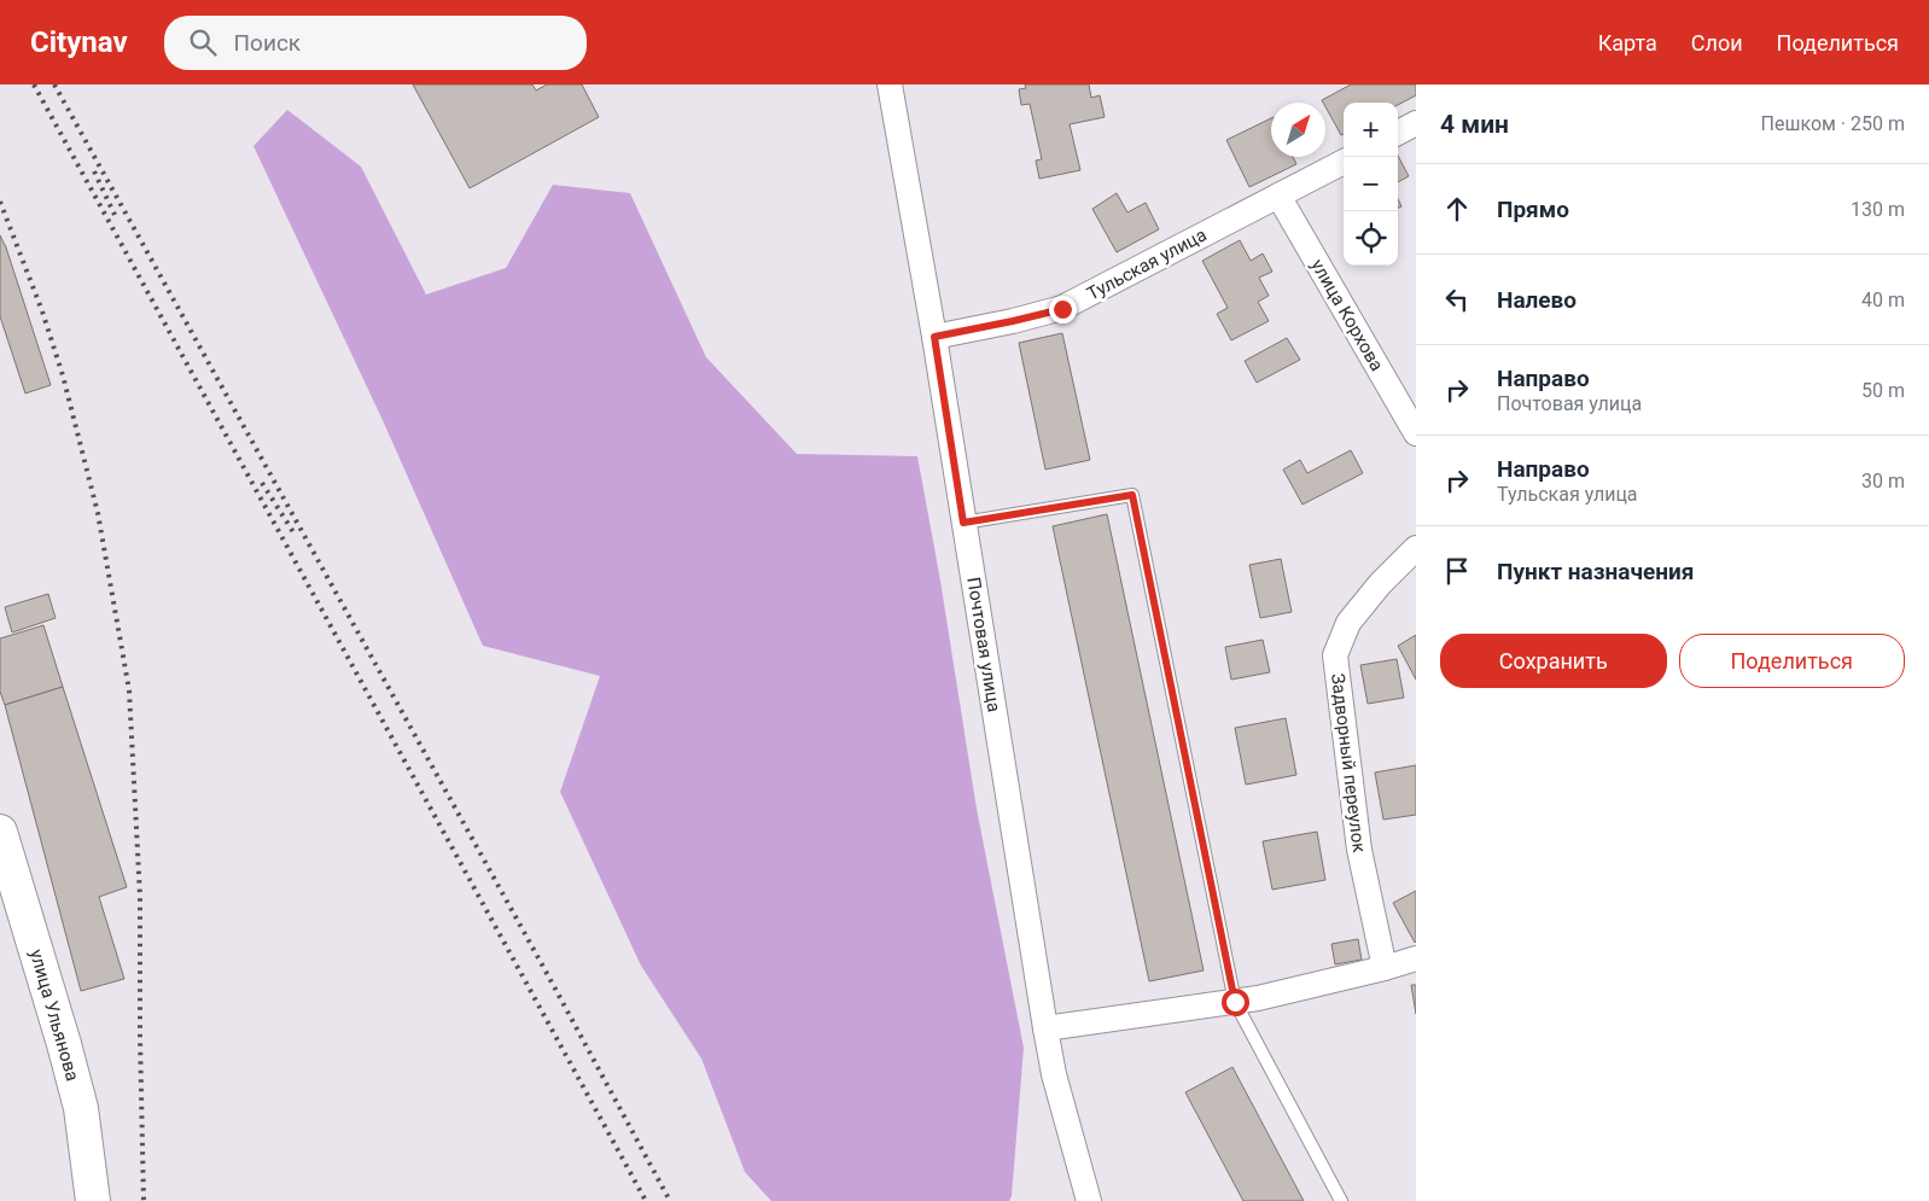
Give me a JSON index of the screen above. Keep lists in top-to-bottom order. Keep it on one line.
{"streets":{"main road":["улица Ульянова"],"street":["Тульская улица","улица Корхова","Почтовая улица","Задворный переулок"]},"crossings":[["Тульская улица","улица Корхова"],["Тульская улица","Почтовая улица"]],"north":"top right","page":{"header":"Citynav","search":"Поиск","nav":["Карта","Слои","Поделиться"],"heading":["4 мин","Пешком · 250 m"],"map_buttons":["+","−"],"list":[["Прямо","130 m"],["Налево","40 m"],["Направо","Почтовая улица","50 m"],["Направо","Тульская улица","30 m"],"Пункт назначения"],"buttons":["Сохранить","Поделиться"]}}
